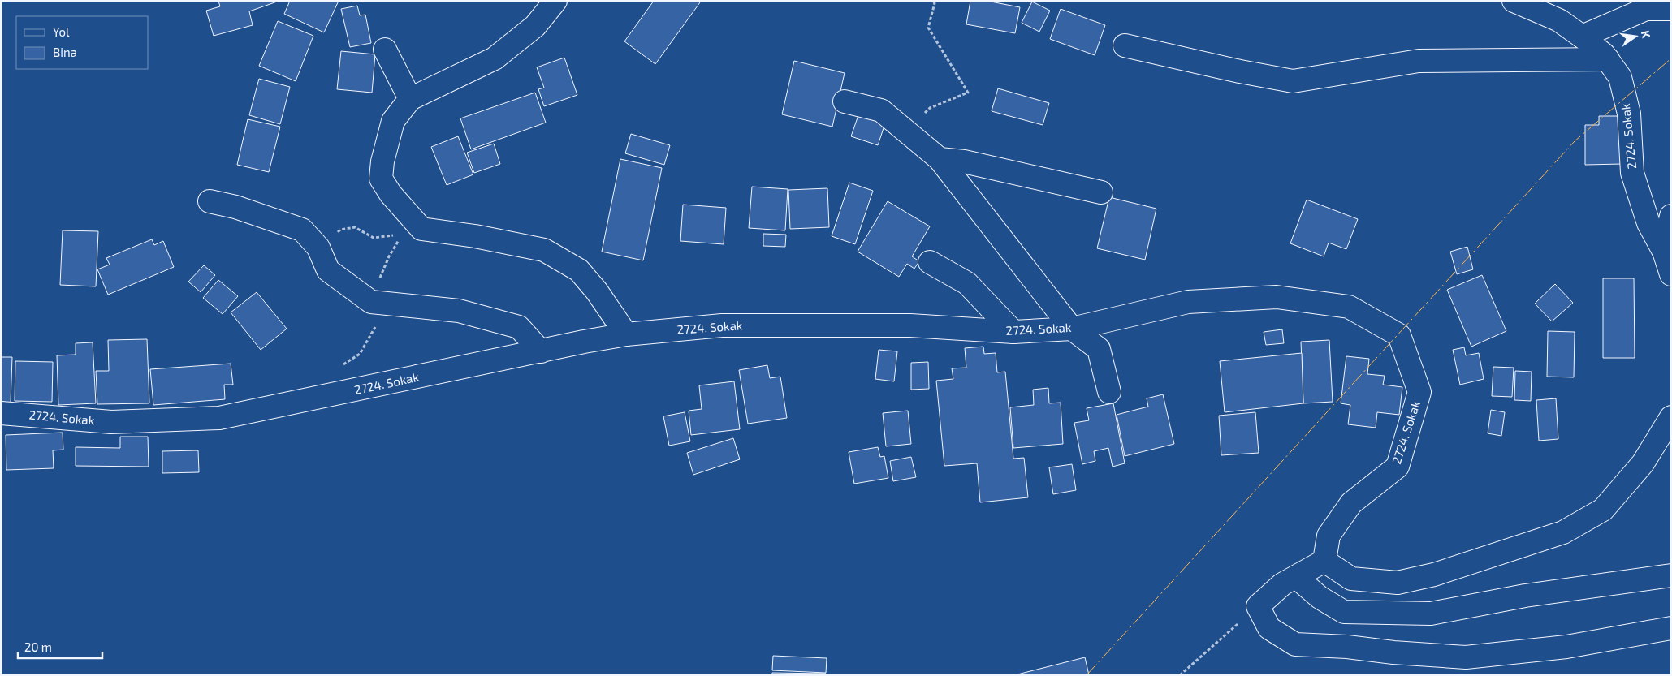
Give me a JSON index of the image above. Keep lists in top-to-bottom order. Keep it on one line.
{"streets":{"street":["2724. Sokak"]},"legend":["Yol","Bina"],"scale_bar":"20 m","north":"right"}
